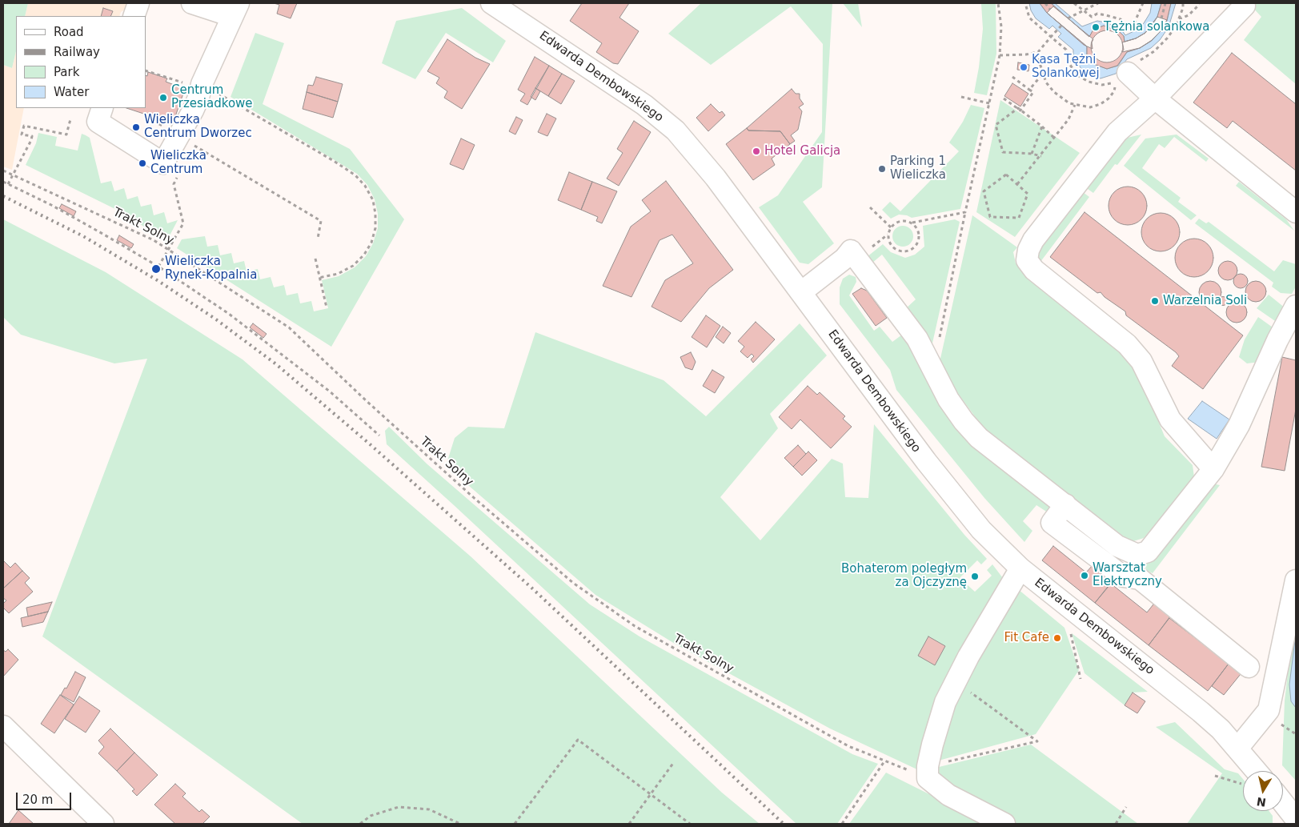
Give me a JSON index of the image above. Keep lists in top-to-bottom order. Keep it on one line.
{"streets":{"street":["Edwarda Dembowskiego"],"path":["Trakt Solny"]},"places":["Tężnia solankowa","Kasa Tężni Solankowej","Centrum Przesiadkowe","Wieliczka Centrum Dworzec","Hotel Galicja","Wieliczka Centrum","Parking 1 Wieliczka","Wieliczka Rynek-Kopalnia","Warzelnia Soli","Warsztat Elektryczny","Bohaterom poległym za Ojczyznę","Fit Cafe"],"legend":["Road","Railway","Park","Water"],"scale_bar":"20 m","north":"bottom"}
